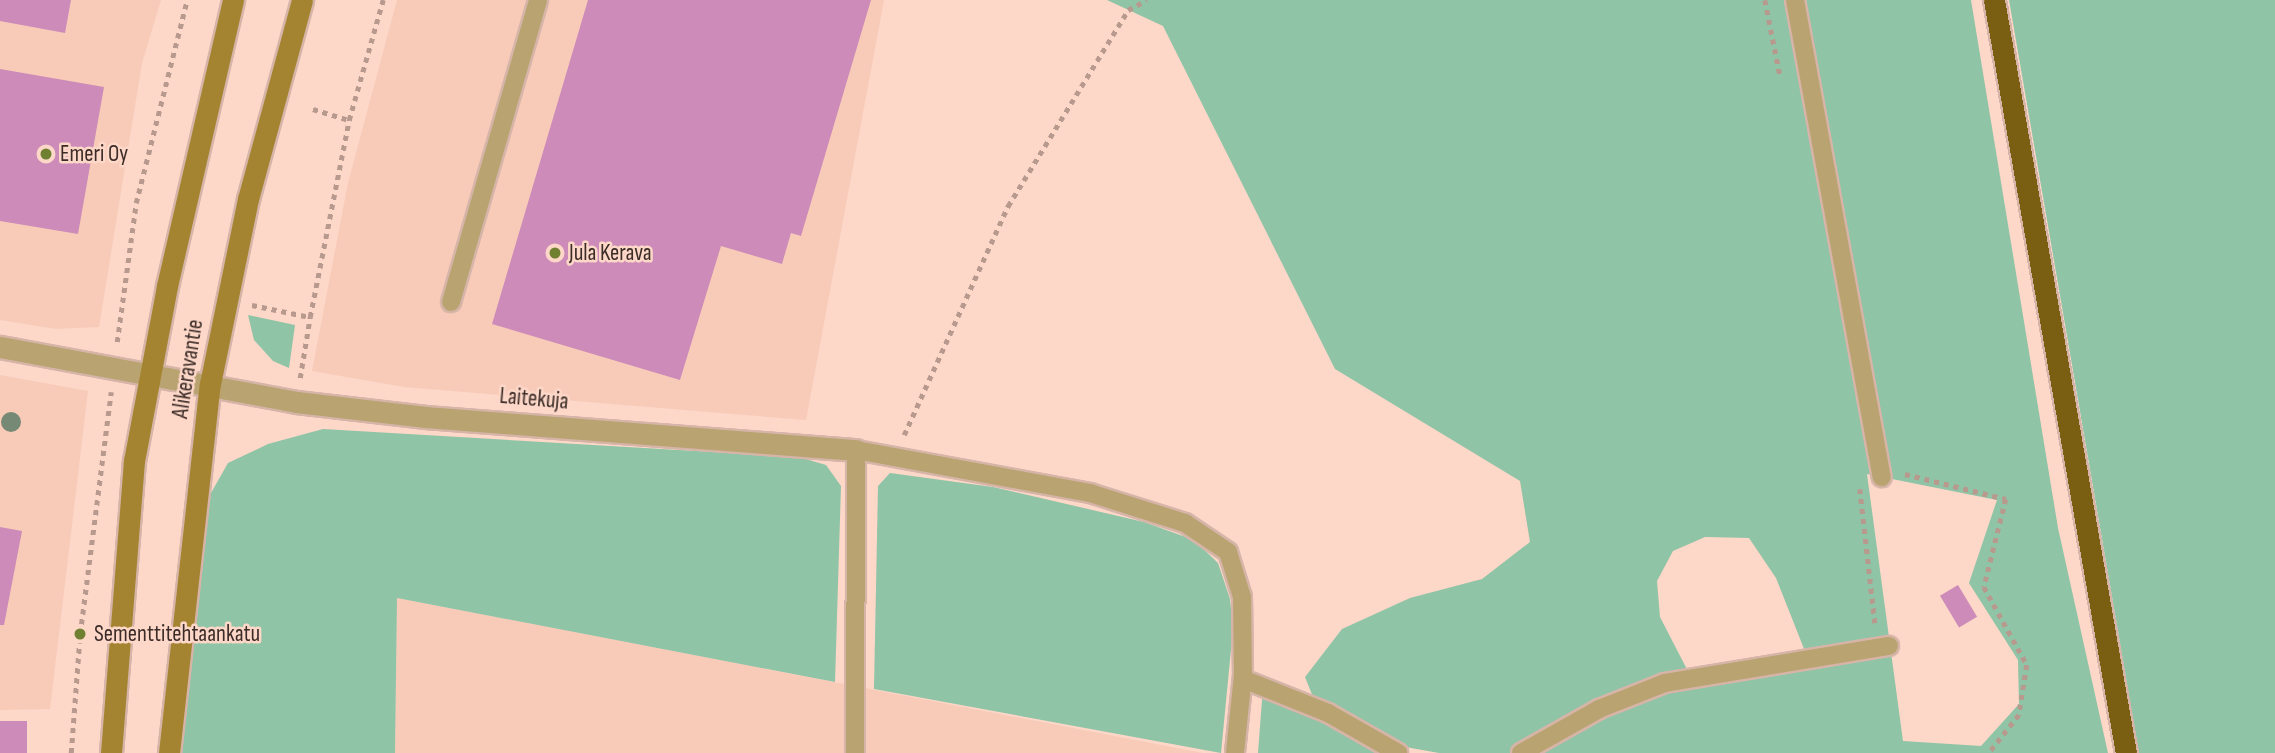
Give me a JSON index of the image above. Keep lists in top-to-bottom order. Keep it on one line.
{"streets":{"street":["Alikeravantie","Laitekuja"]},"crossings":[["Alikeravantie","Laitekuja"]],"places":["Emeri Oy","Jula Kerava","Sementtitehtaankatu"]}
